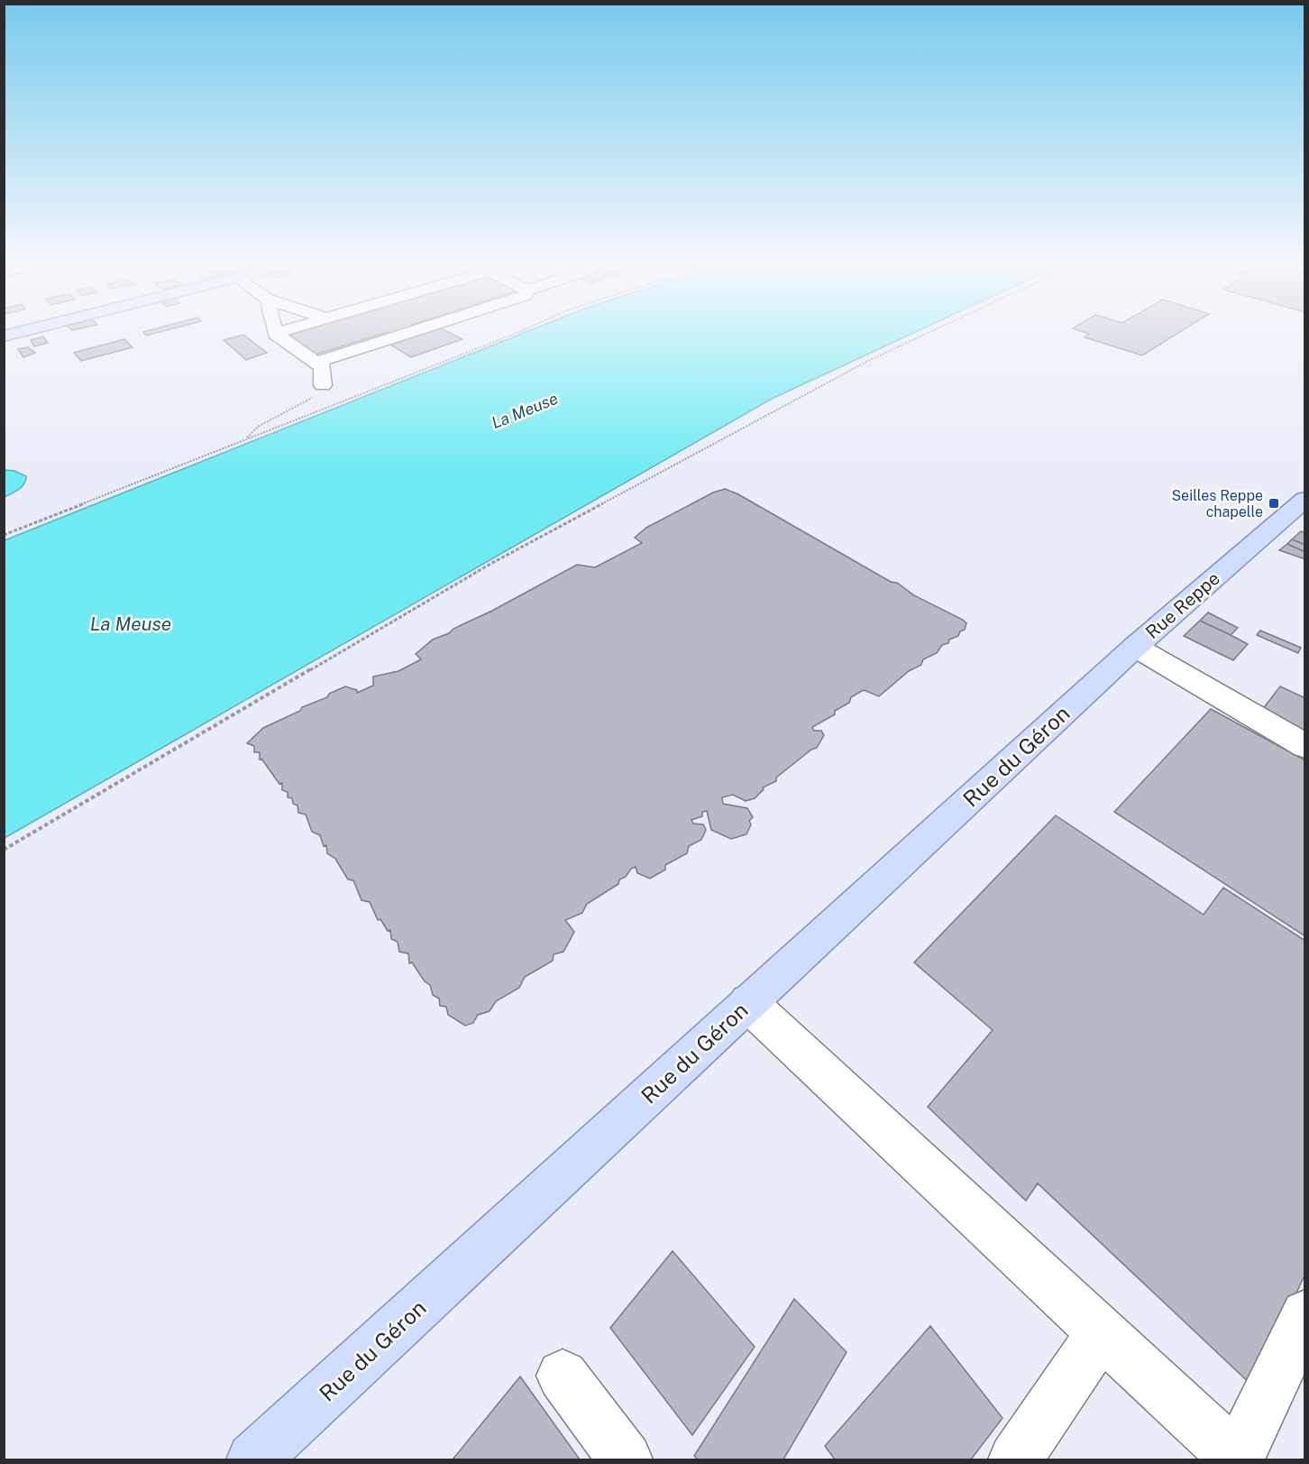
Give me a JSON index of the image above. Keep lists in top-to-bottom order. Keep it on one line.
{"streets":{"main road":["Rue Reppe","Rue du Géron"]},"crossings":[["Rue Reppe","Rue du Géron"]],"water":["La Meuse"],"places":{"transit":["Seilles Reppe chapelle"]}}
